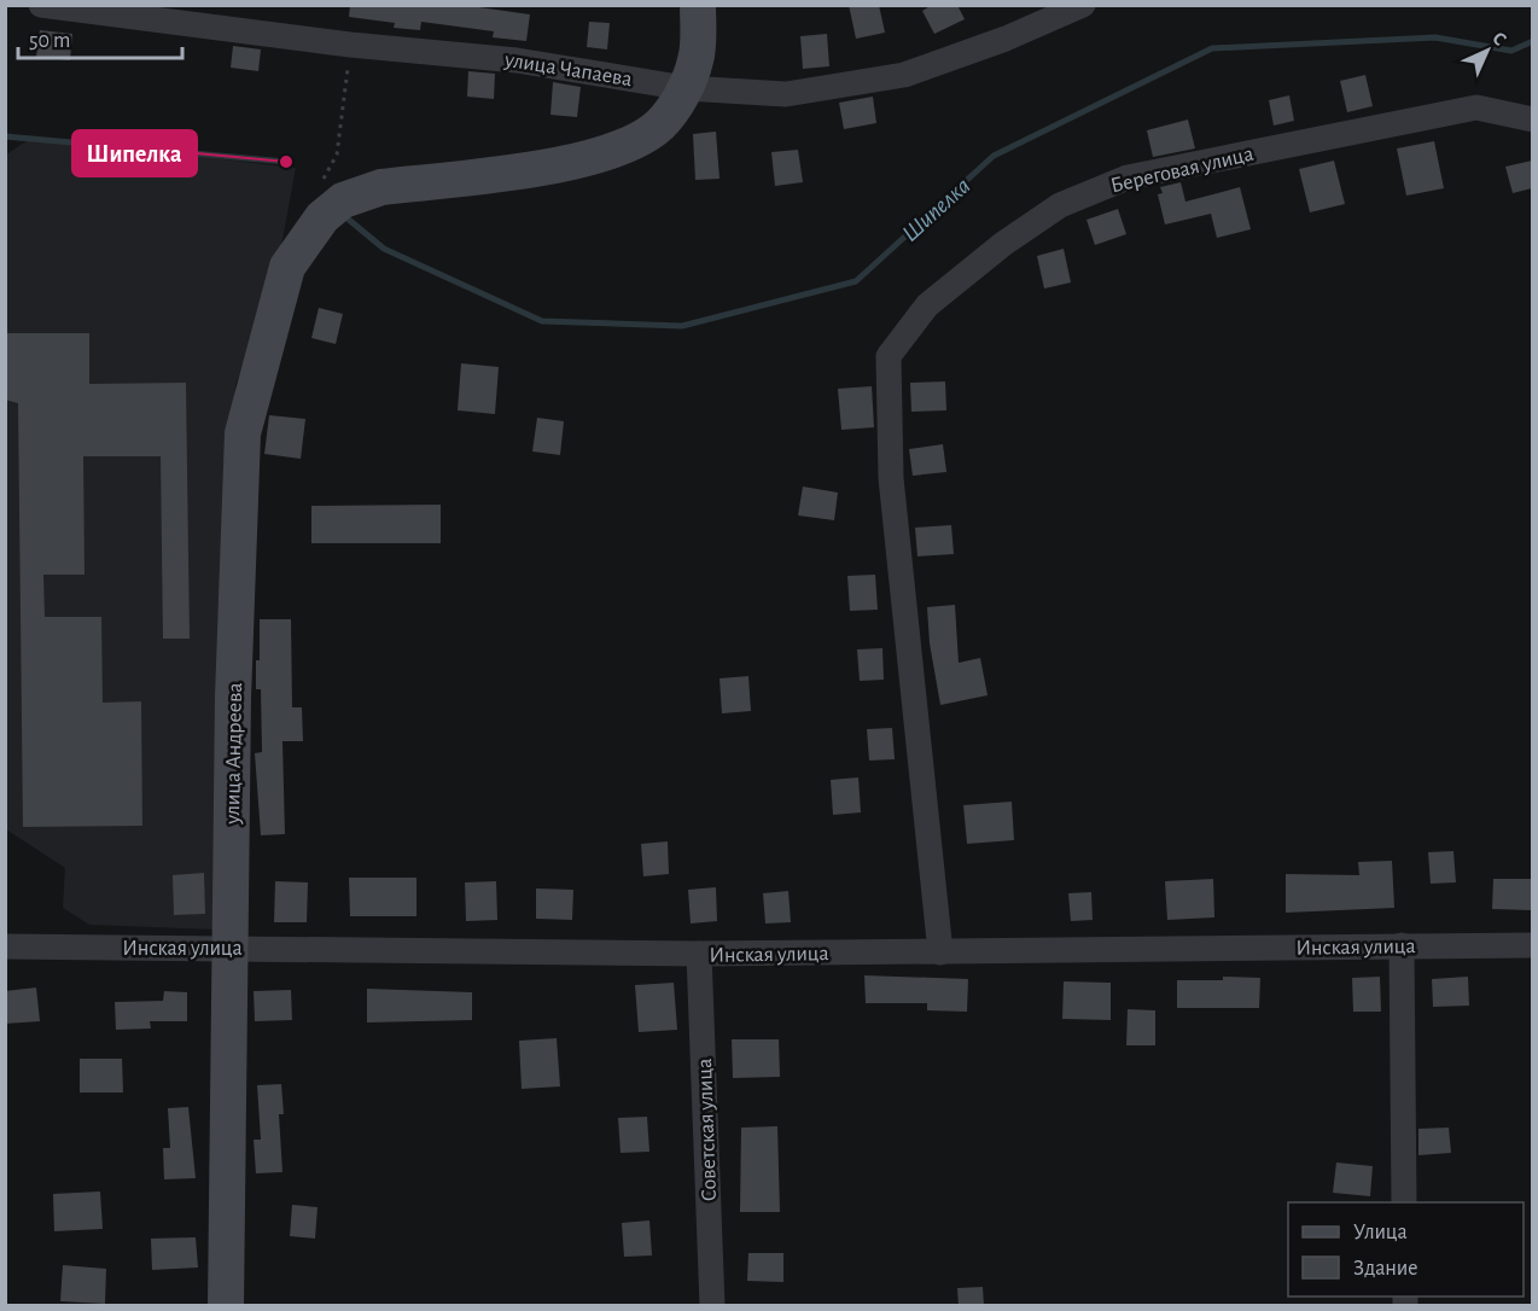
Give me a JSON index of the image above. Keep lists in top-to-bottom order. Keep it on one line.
{"streets":{"street":["улица Чапаева","Береговая улица","улица Андреева","Инская улица","Советская улица"]},"crossings":[["улица Чапаева","улица Андреева"],["Береговая улица","Инская улица"],["улица Андреева","Инская улица"],["Инская улица","Советская улица"]],"water":["Шипелка"],"places":["Шипелка"],"legend":["Улица","Здание"],"scale_bar":"50 m","north":"top right"}
